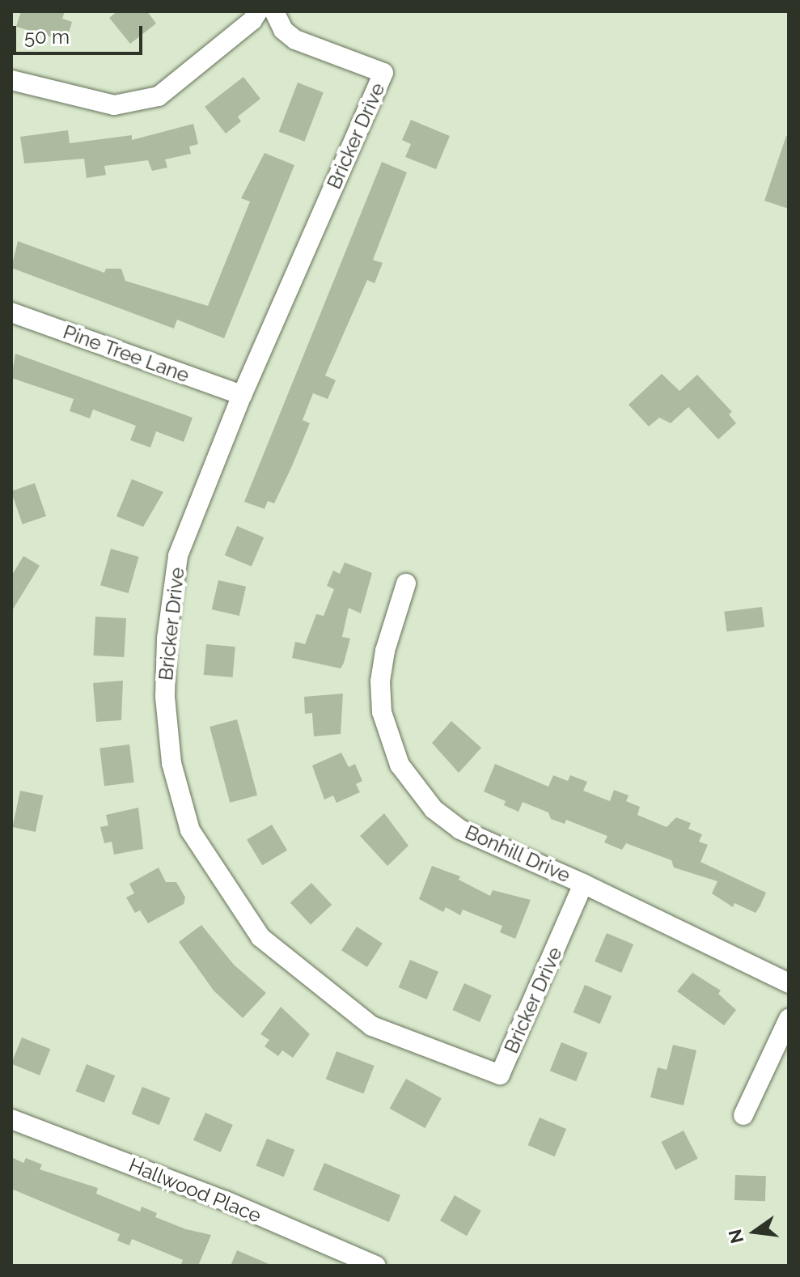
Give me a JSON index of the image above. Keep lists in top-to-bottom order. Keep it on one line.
{"streets":{"street":["Bricker Drive","Pine Tree Lane","Bonhill Drive","Hallwood Place"]},"crossings":[["Bricker Drive","Pine Tree Lane"],["Bricker Drive","Bonhill Drive"]],"scale_bar":"50 m","north":"left"}
